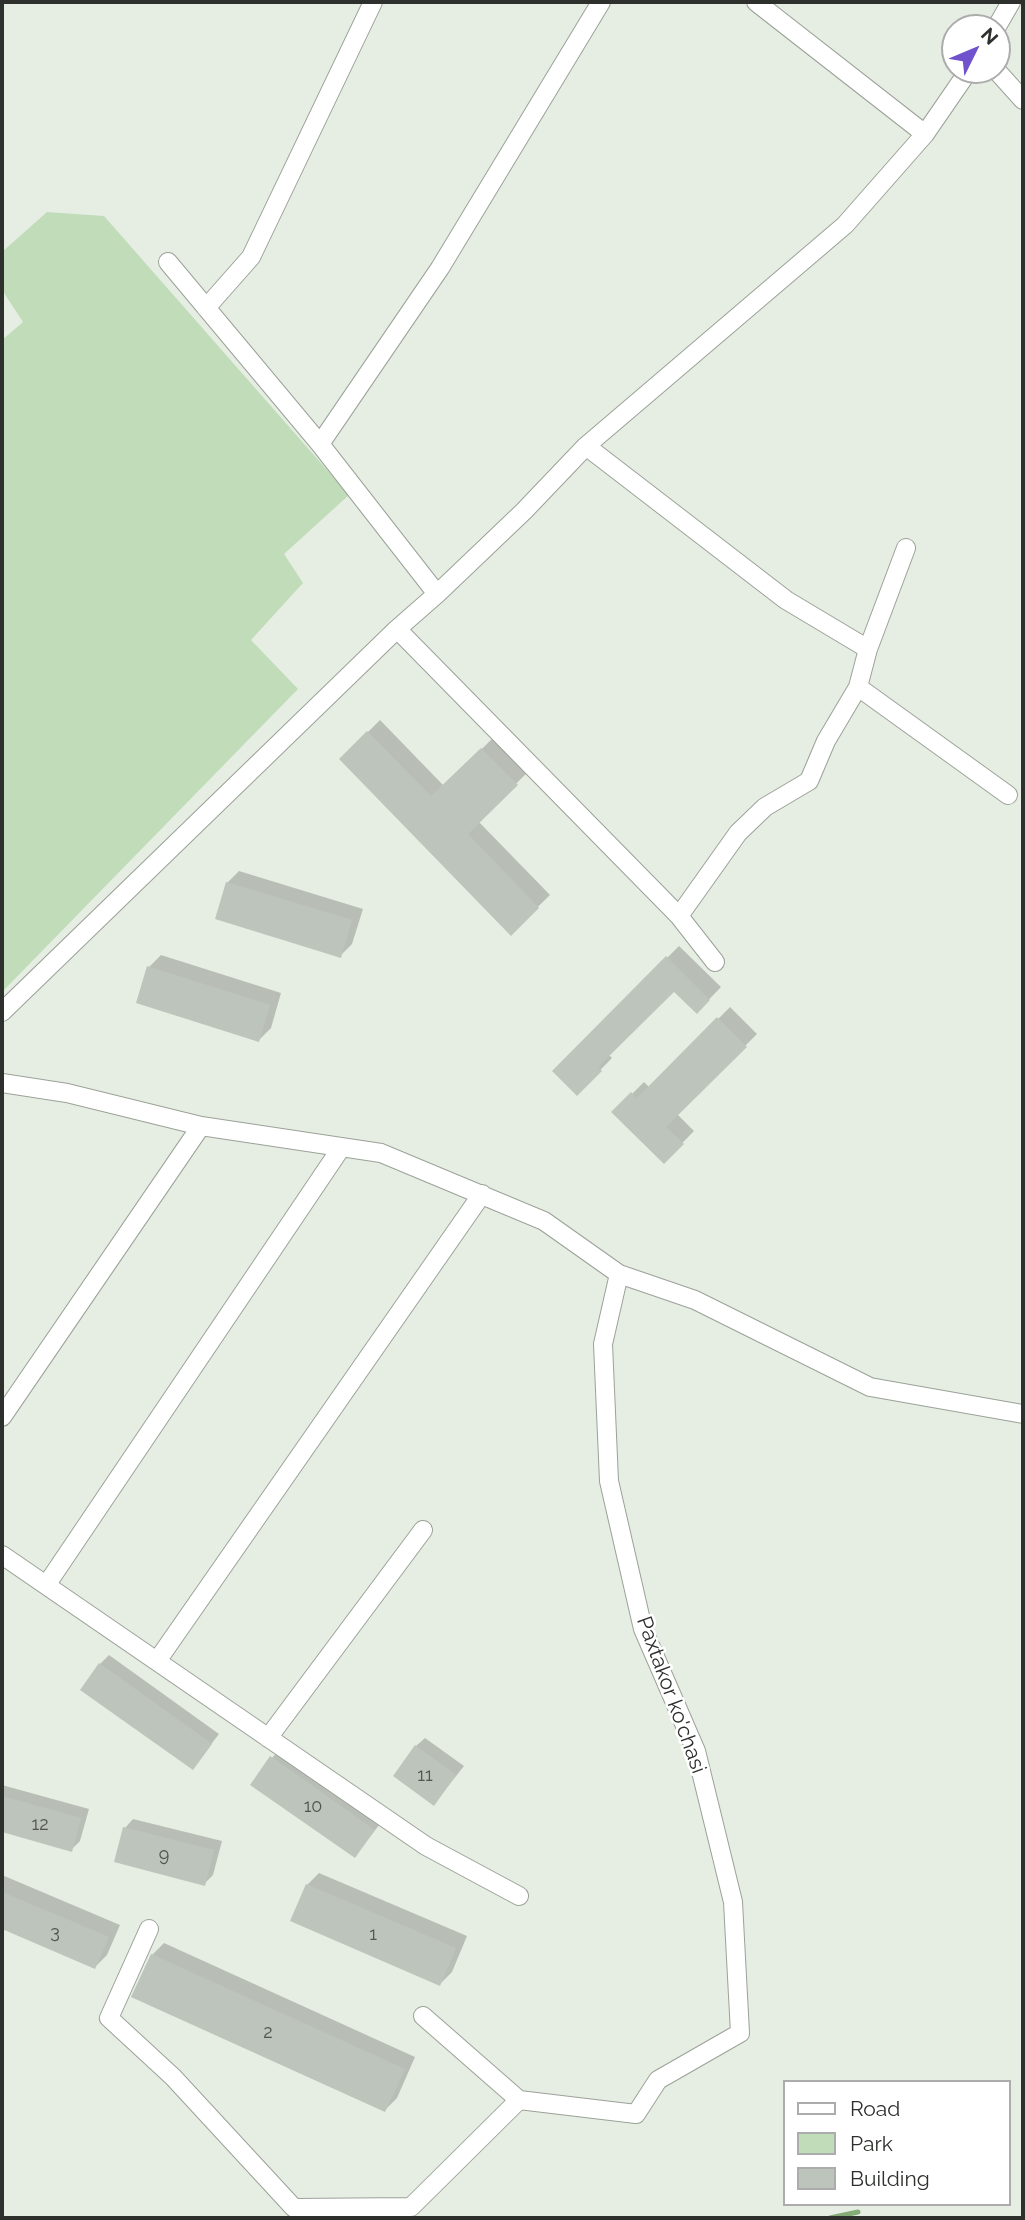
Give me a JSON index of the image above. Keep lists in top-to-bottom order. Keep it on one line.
{"streets":{"street":["Paxtakor ko'chasi"]},"house_numbers":["11","10","12","9","3","1","2"],"legend":["Road","Park","Building"],"north":"top right"}
